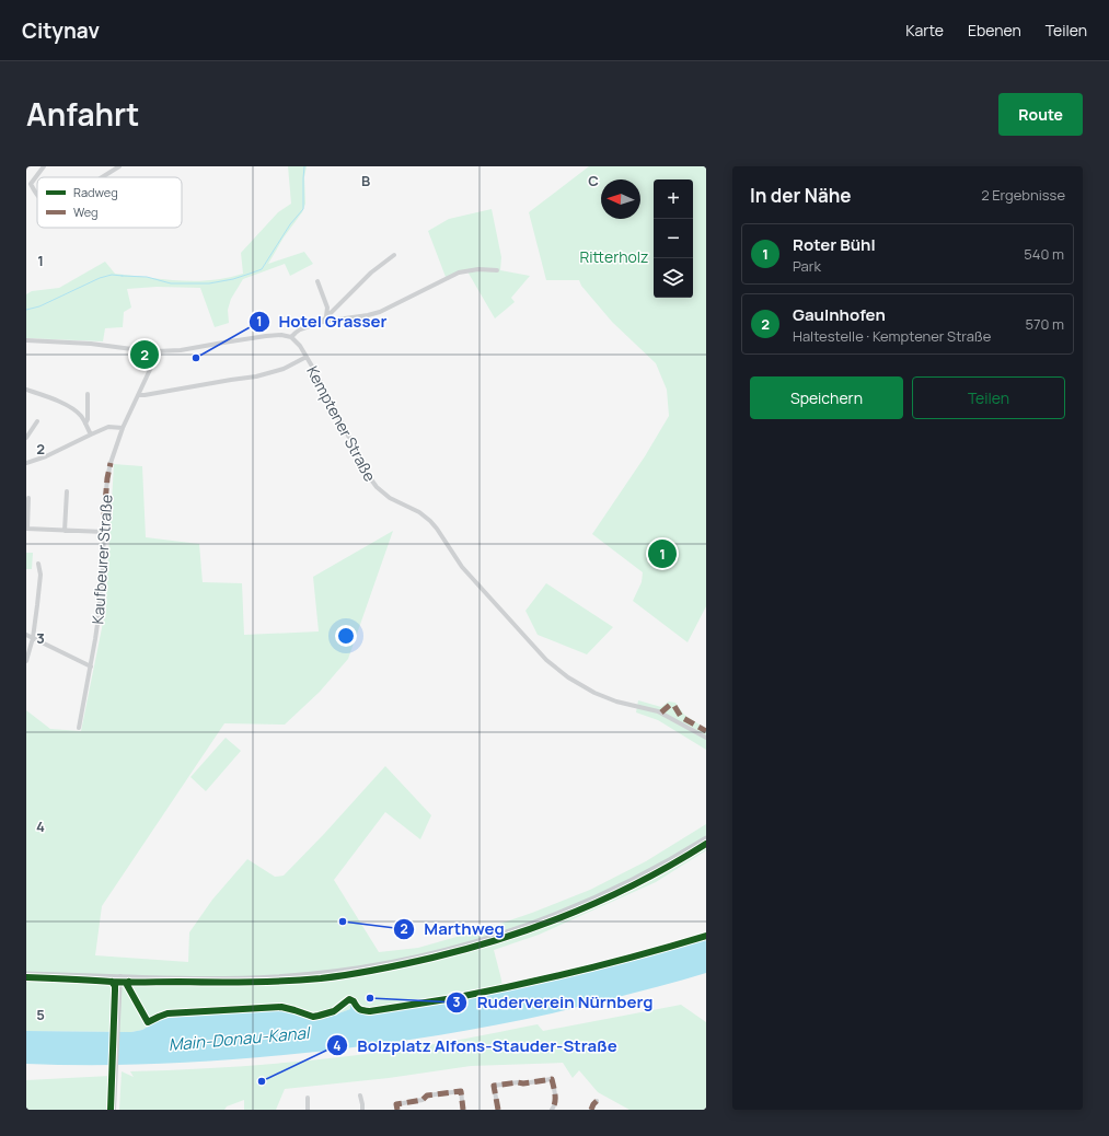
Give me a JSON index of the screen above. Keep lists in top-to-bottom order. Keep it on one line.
{"streets":{"street":["Kemptener Straße","Kaufbeurer Straße"]},"water":["Main-Donau-Kanal"],"parks":["Ritterholz"],"places":["Hotel Grasser","Marthweg","Ruderverein Nürnberg","Bolzplatz Alfons-Stauder-Straße"],"legend":["Radweg","Weg"],"north":"left","page":{"header":"Citynav","nav":["Karte","Ebenen","Teilen"],"title":"Anfahrt","buttons":["Route",["Speichern","Teilen"]],"heading":["In der Nähe","2 Ergebnisse"],"map_buttons":["+","−"],"list":[{"mark":"1","name":"Roter Bühl","note":"Park","value":"540 m"},{"mark":"2","name":"Gaulnhofen","note":"Haltestelle · Kemptener Straße","value":"570 m"}],"pins":["2","1"]},"grid":{"columns":["B","C"],"rows":["1","2","3","4","5"]}}
